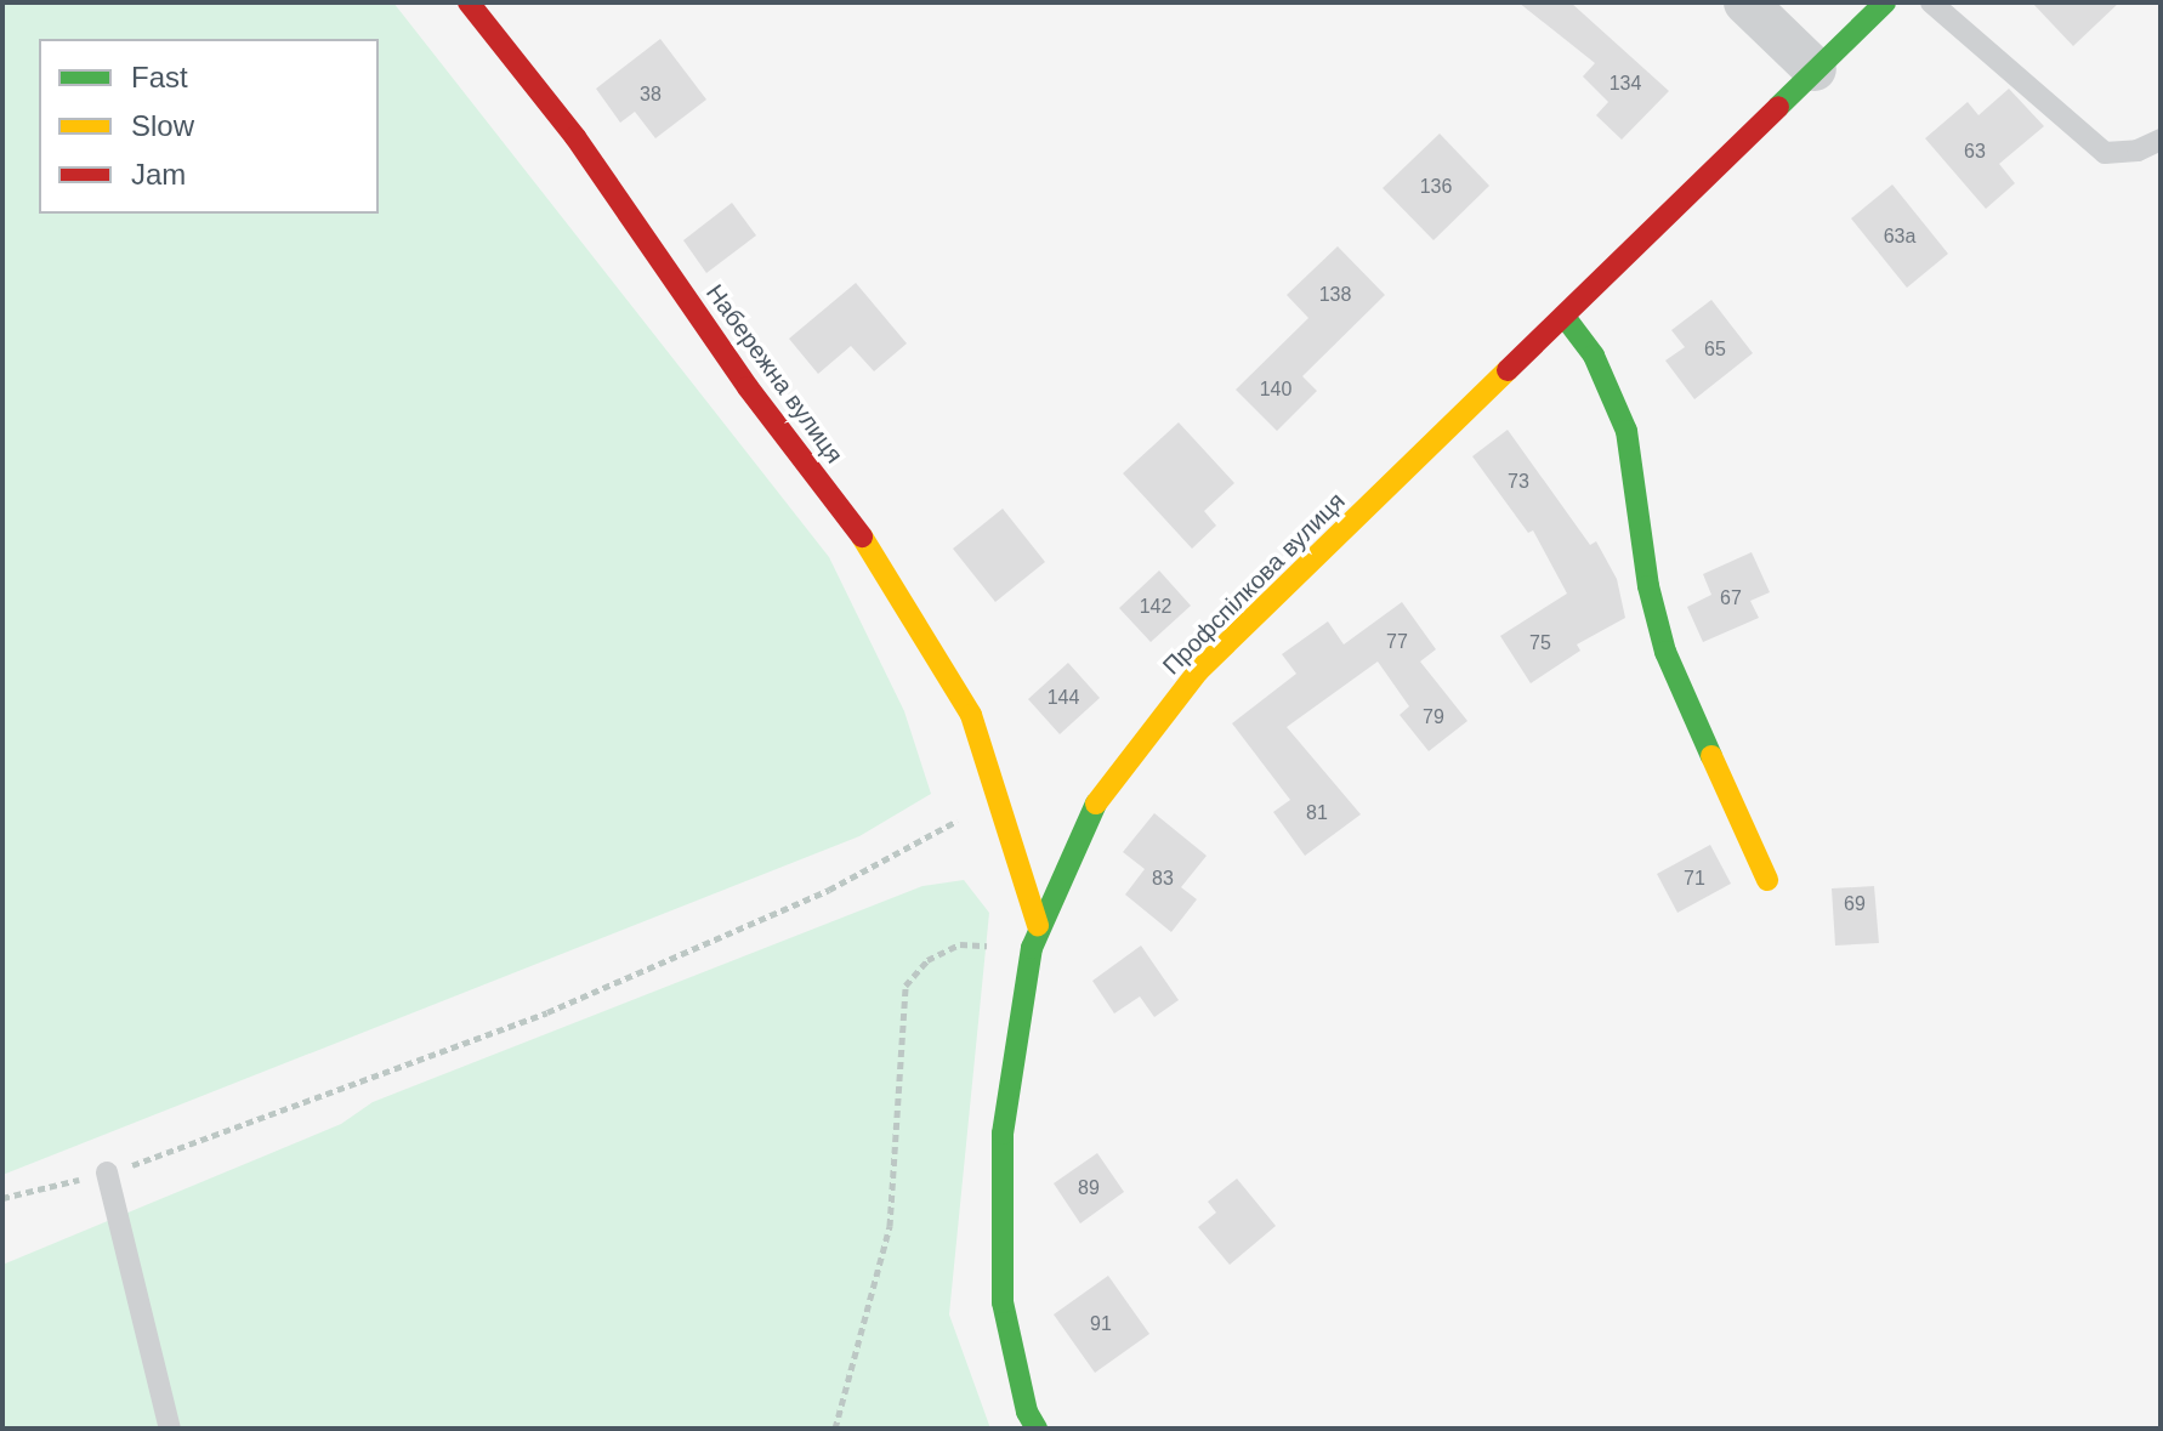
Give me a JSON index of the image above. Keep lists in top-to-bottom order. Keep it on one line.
{"streets":{"street":["Набережна вулиця","Профспілкова вулиця"]},"crossings":[["Набережна вулиця","Профспілкова вулиця"]],"house_numbers":["134","38","63","136","63а","138","65","140","73","67","142","77","75","144","79","81","83","71","69","89","91"],"legend":["Fast","Slow","Jam"]}
